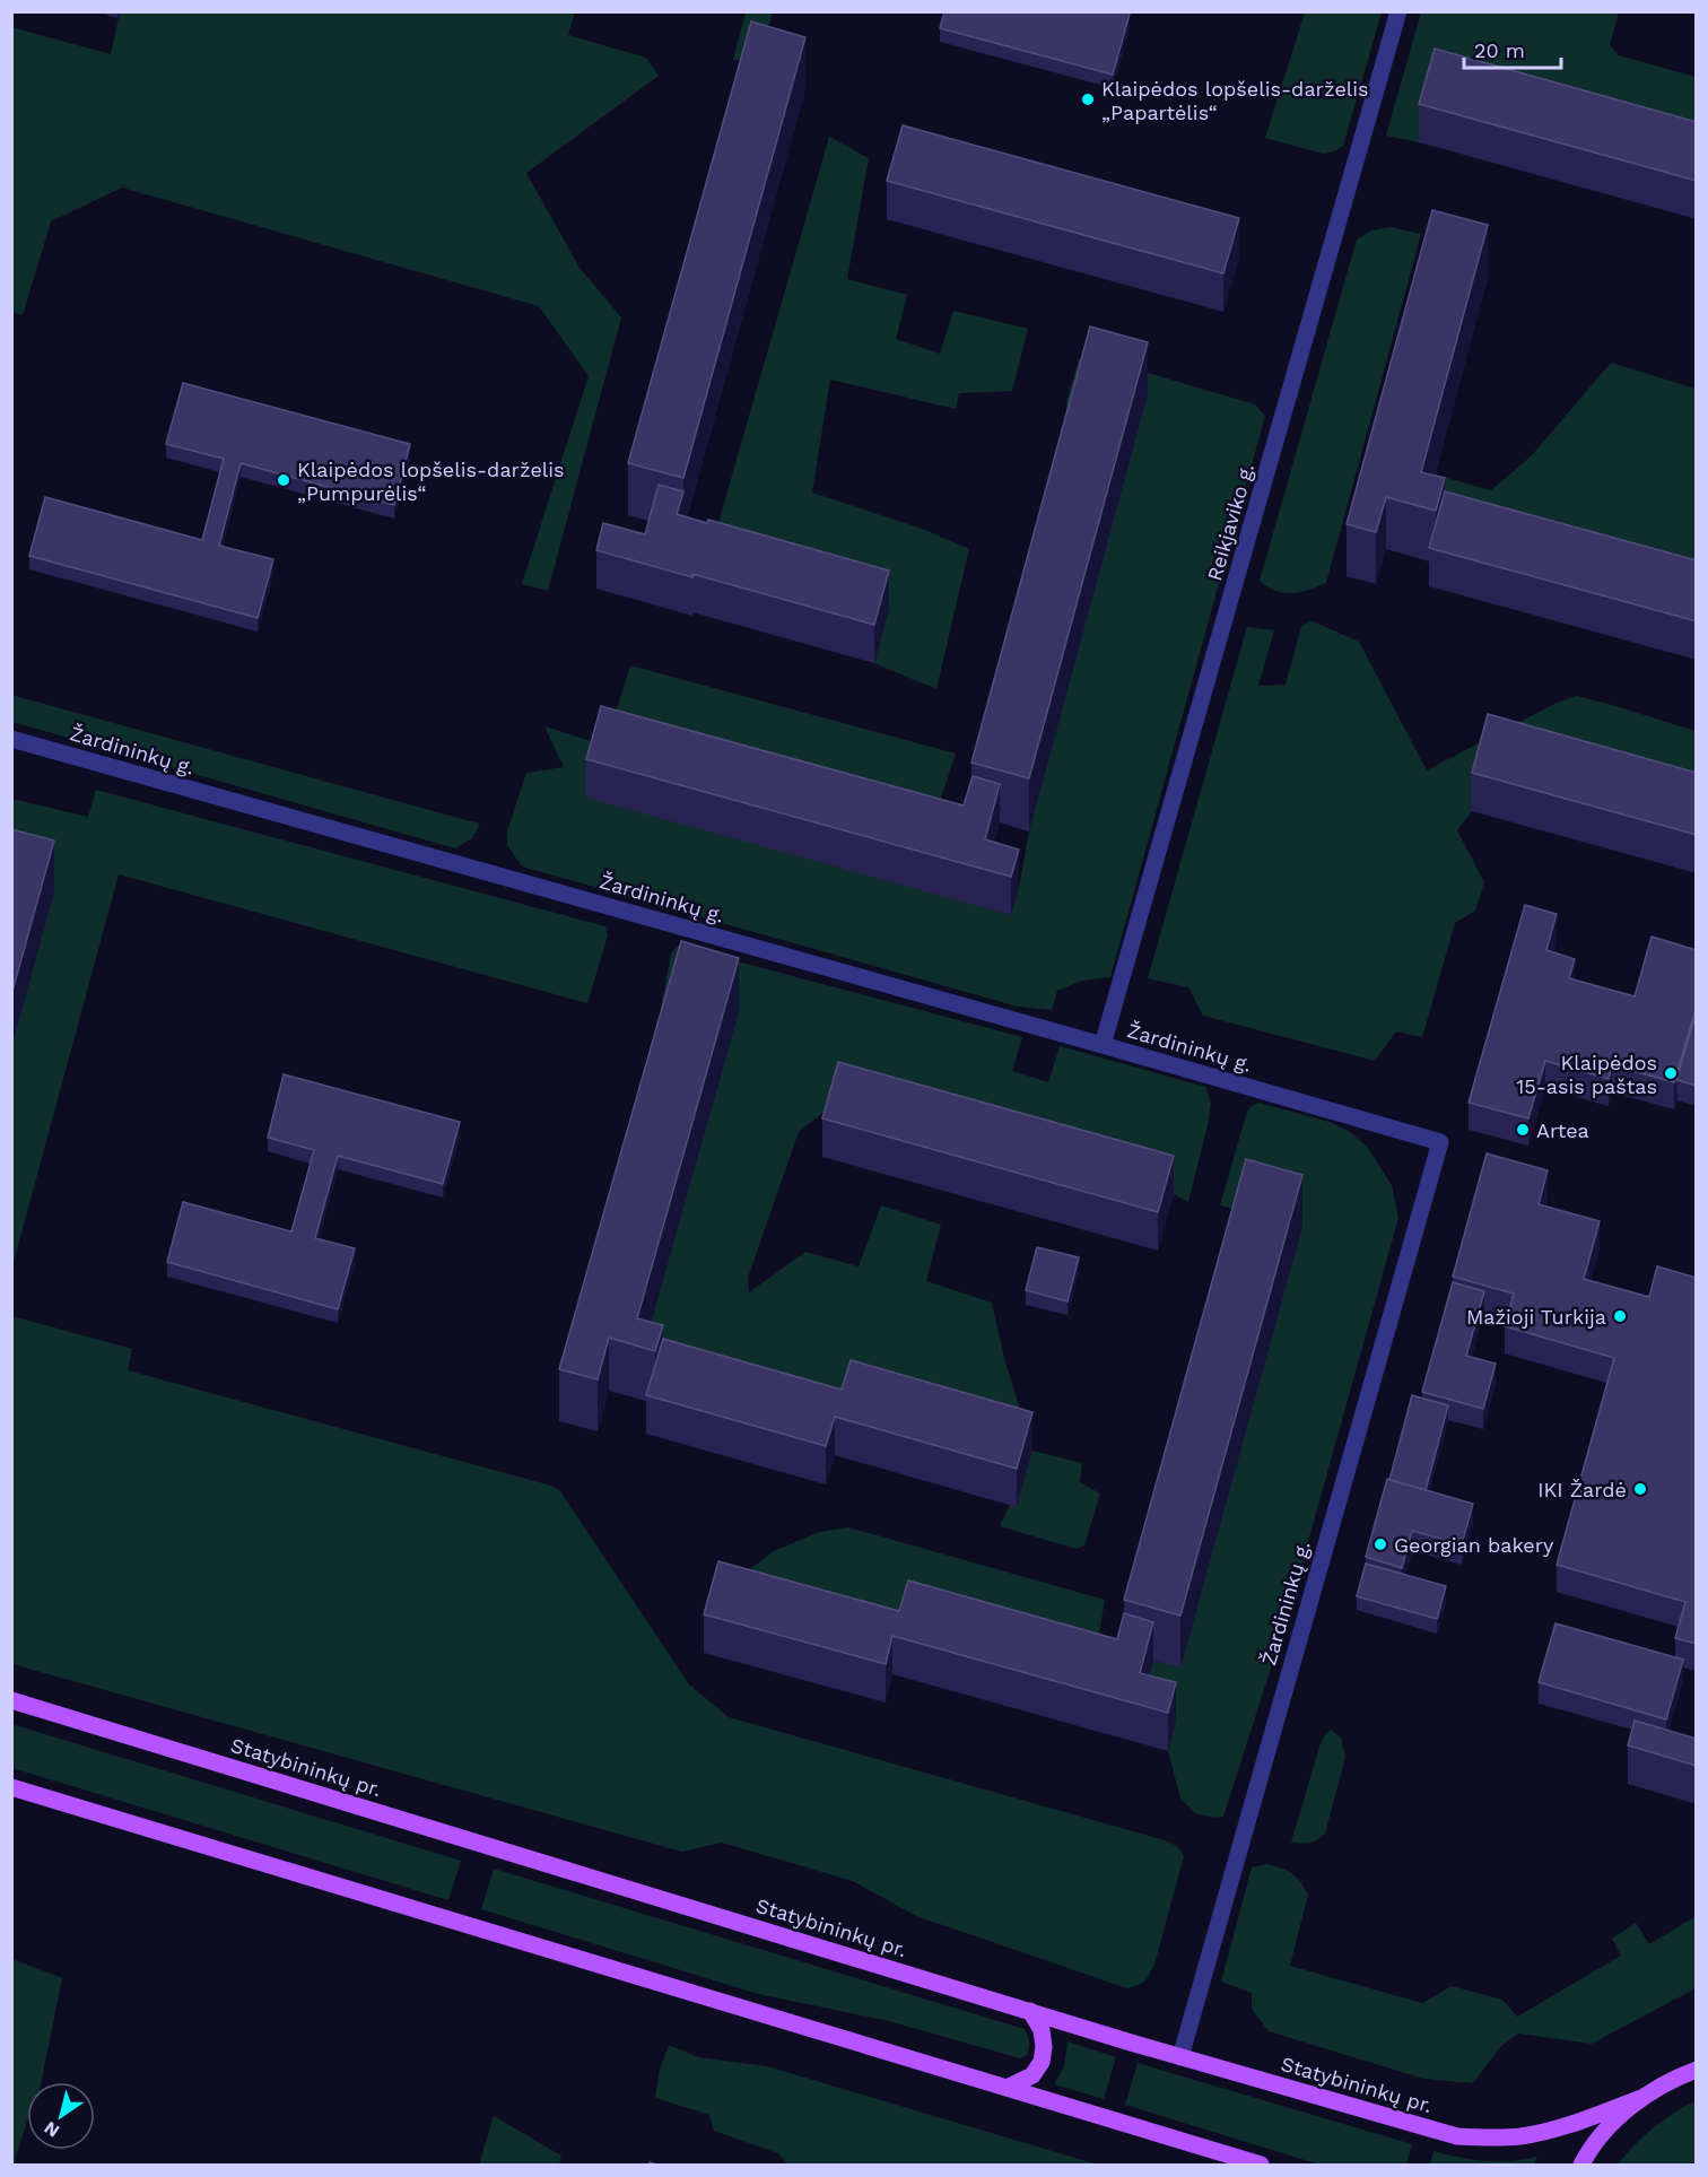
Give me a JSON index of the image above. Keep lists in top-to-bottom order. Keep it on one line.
{"streets":{"main road":["Statybininkų pr."],"street":["Reikjaviko g.","Žardininkų g."]},"crossings":[["Reikjaviko g.","Žardininkų g."],["Žardininkų g.","Statybininkų pr."]],"places":["Klaipėdos lopšelis-darželis „Papartėlis“","Klaipėdos lopšelis-darželis „Pumpurėlis“","Klaipėdos 15-asis paštas","Artea","Mažioji Turkija","IKI Žardė","Georgian bakery"],"scale_bar":"20 m","north":"bottom left"}
